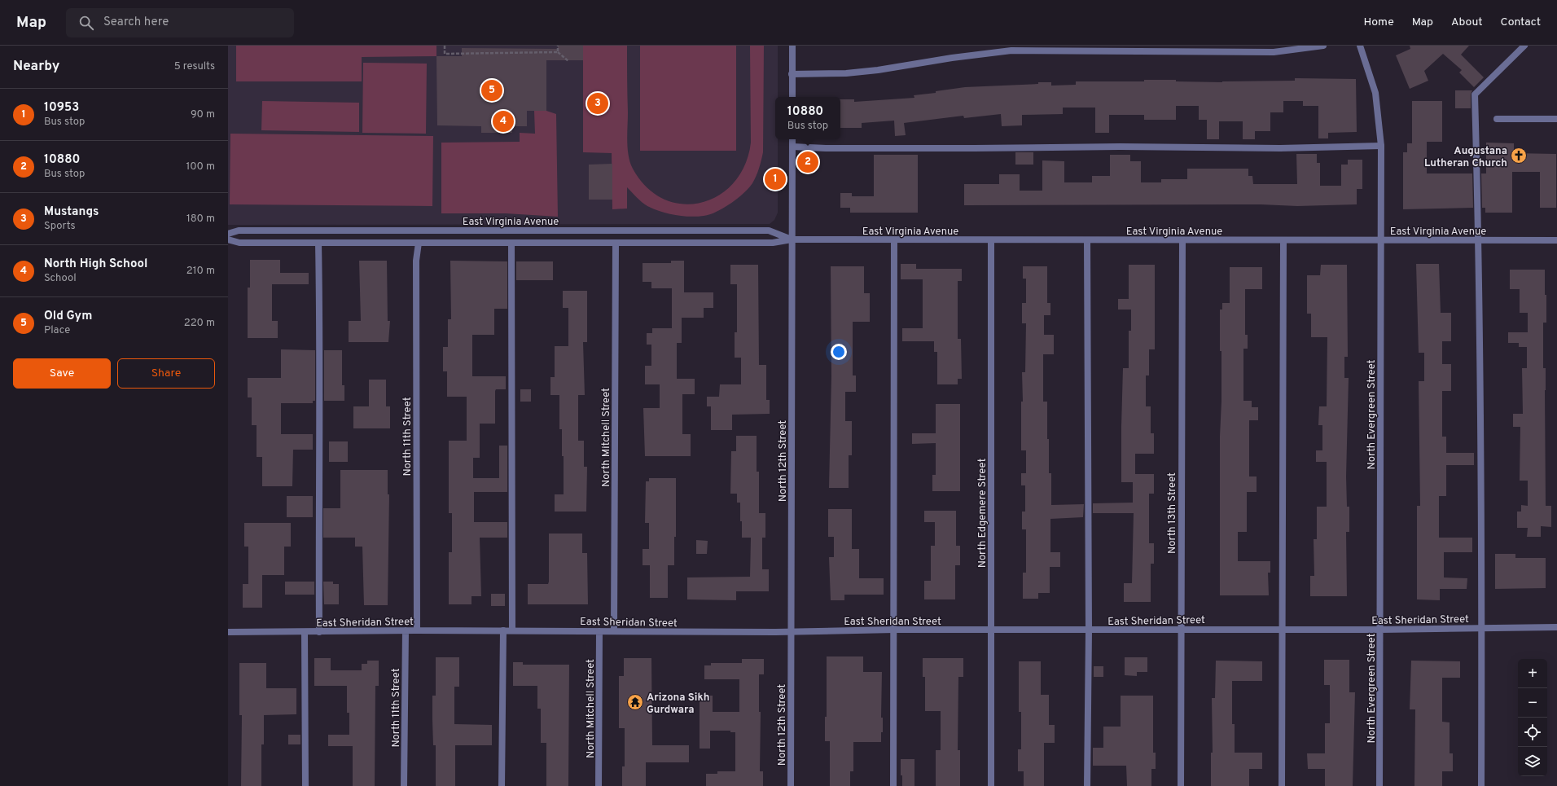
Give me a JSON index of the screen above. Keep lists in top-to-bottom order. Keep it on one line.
{"streets":{"street":["East Virginia Avenue","North Evergreen Street","North 11th Street","North Mitchell Street","North 12th Street","North Edgemere Street","North 13th Street","East Sheridan Street"]},"crossings":[["East Virginia Avenue","North Evergreen Street"],["East Virginia Avenue","North 11th Street"],["East Virginia Avenue","North Mitchell Street"],["East Virginia Avenue","North 12th Street"],["East Virginia Avenue","North Edgemere Street"],["East Virginia Avenue","North 13th Street"],["North Evergreen Street","East Sheridan Street"],["North 11th Street","East Sheridan Street"],["North Mitchell Street","East Sheridan Street"],["North 12th Street","East Sheridan Street"],["North Edgemere Street","East Sheridan Street"],["North 13th Street","East Sheridan Street"]],"places":{"church":["Augustana Lutheran Church"],"temple":["Arizona Sikh Gurdwara"]},"page":{"header":"Map","search":"Search here","nav":["Home","Map","About","Contact"],"heading":["Nearby","5 results"],"pins":["5","3","4","2","1"],"list":[{"mark":"1","name":"10953","note":"Bus stop","value":"90 m"},{"mark":"2","name":"10880","note":"Bus stop","value":"100 m"},{"mark":"3","name":"Mustangs","note":"Sports","value":"180 m"},{"mark":"4","name":"North High School","note":"School","value":"210 m"},{"mark":"5","name":"Old Gym","note":"Place","value":"220 m"}],"popup":["10880","Bus stop"],"buttons":["Save","Share"],"map_buttons":["+","−"]}}
